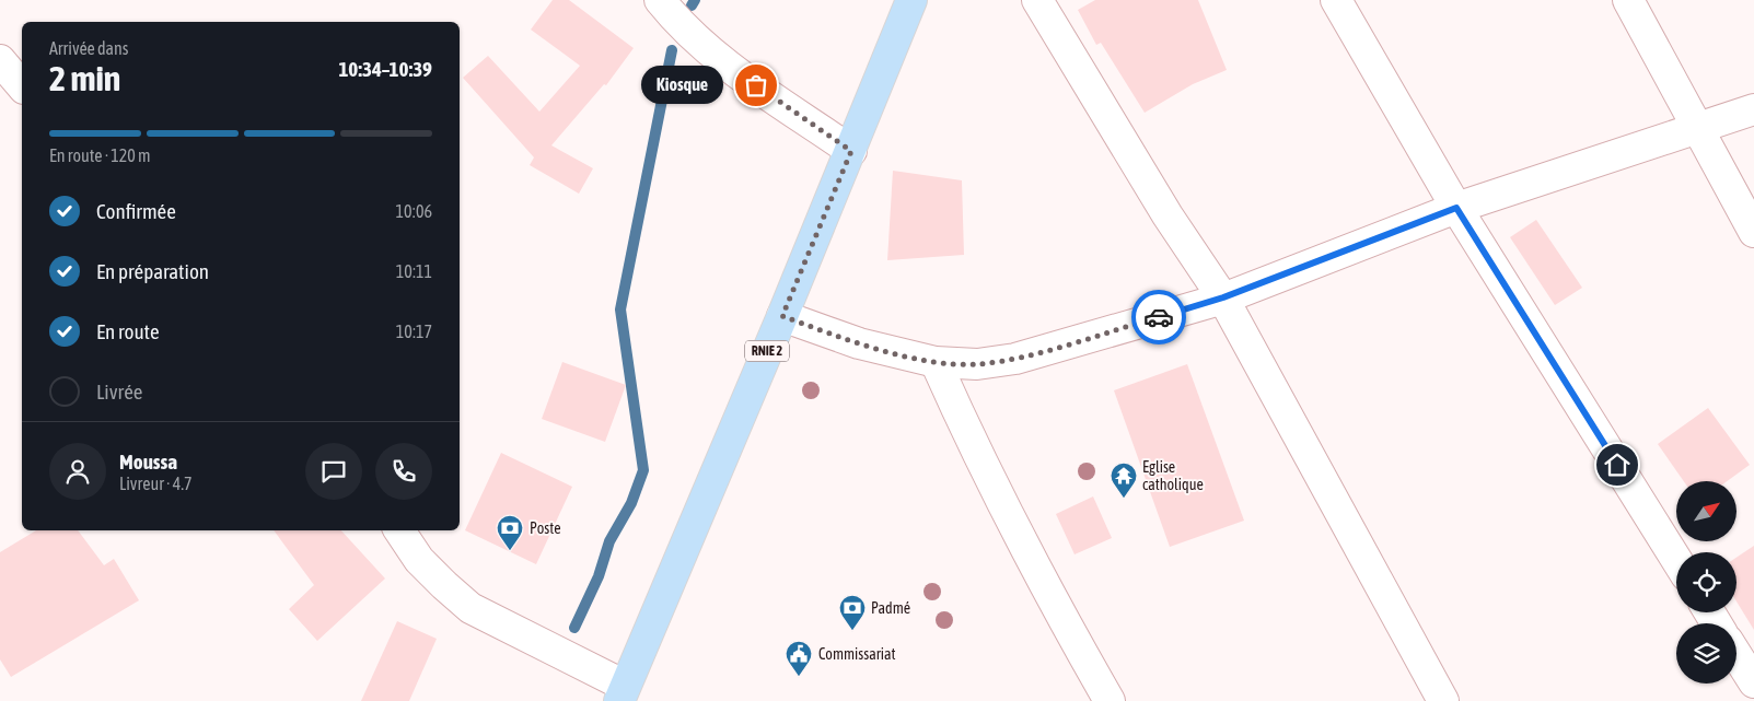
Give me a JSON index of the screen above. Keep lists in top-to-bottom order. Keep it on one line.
{"streets":{"main road":["RNIE 2"]},"places":{"other":["Kiosque"],"temple":["Eglise catholique"],"bank":["Poste","Padmé"],"public building":["Commissariat"]},"north":"top right","page":{"heading":["2 min","Arrivée dans","10:34–10:39"],"panel":["Moussa","Livreur · 4.7"],"bubble":"Kiosque","bar":"En route · 120 m","list":[["Confirmée","10:06"],["En préparation","10:11"],["En route","10:17"],"Livrée"]}}
